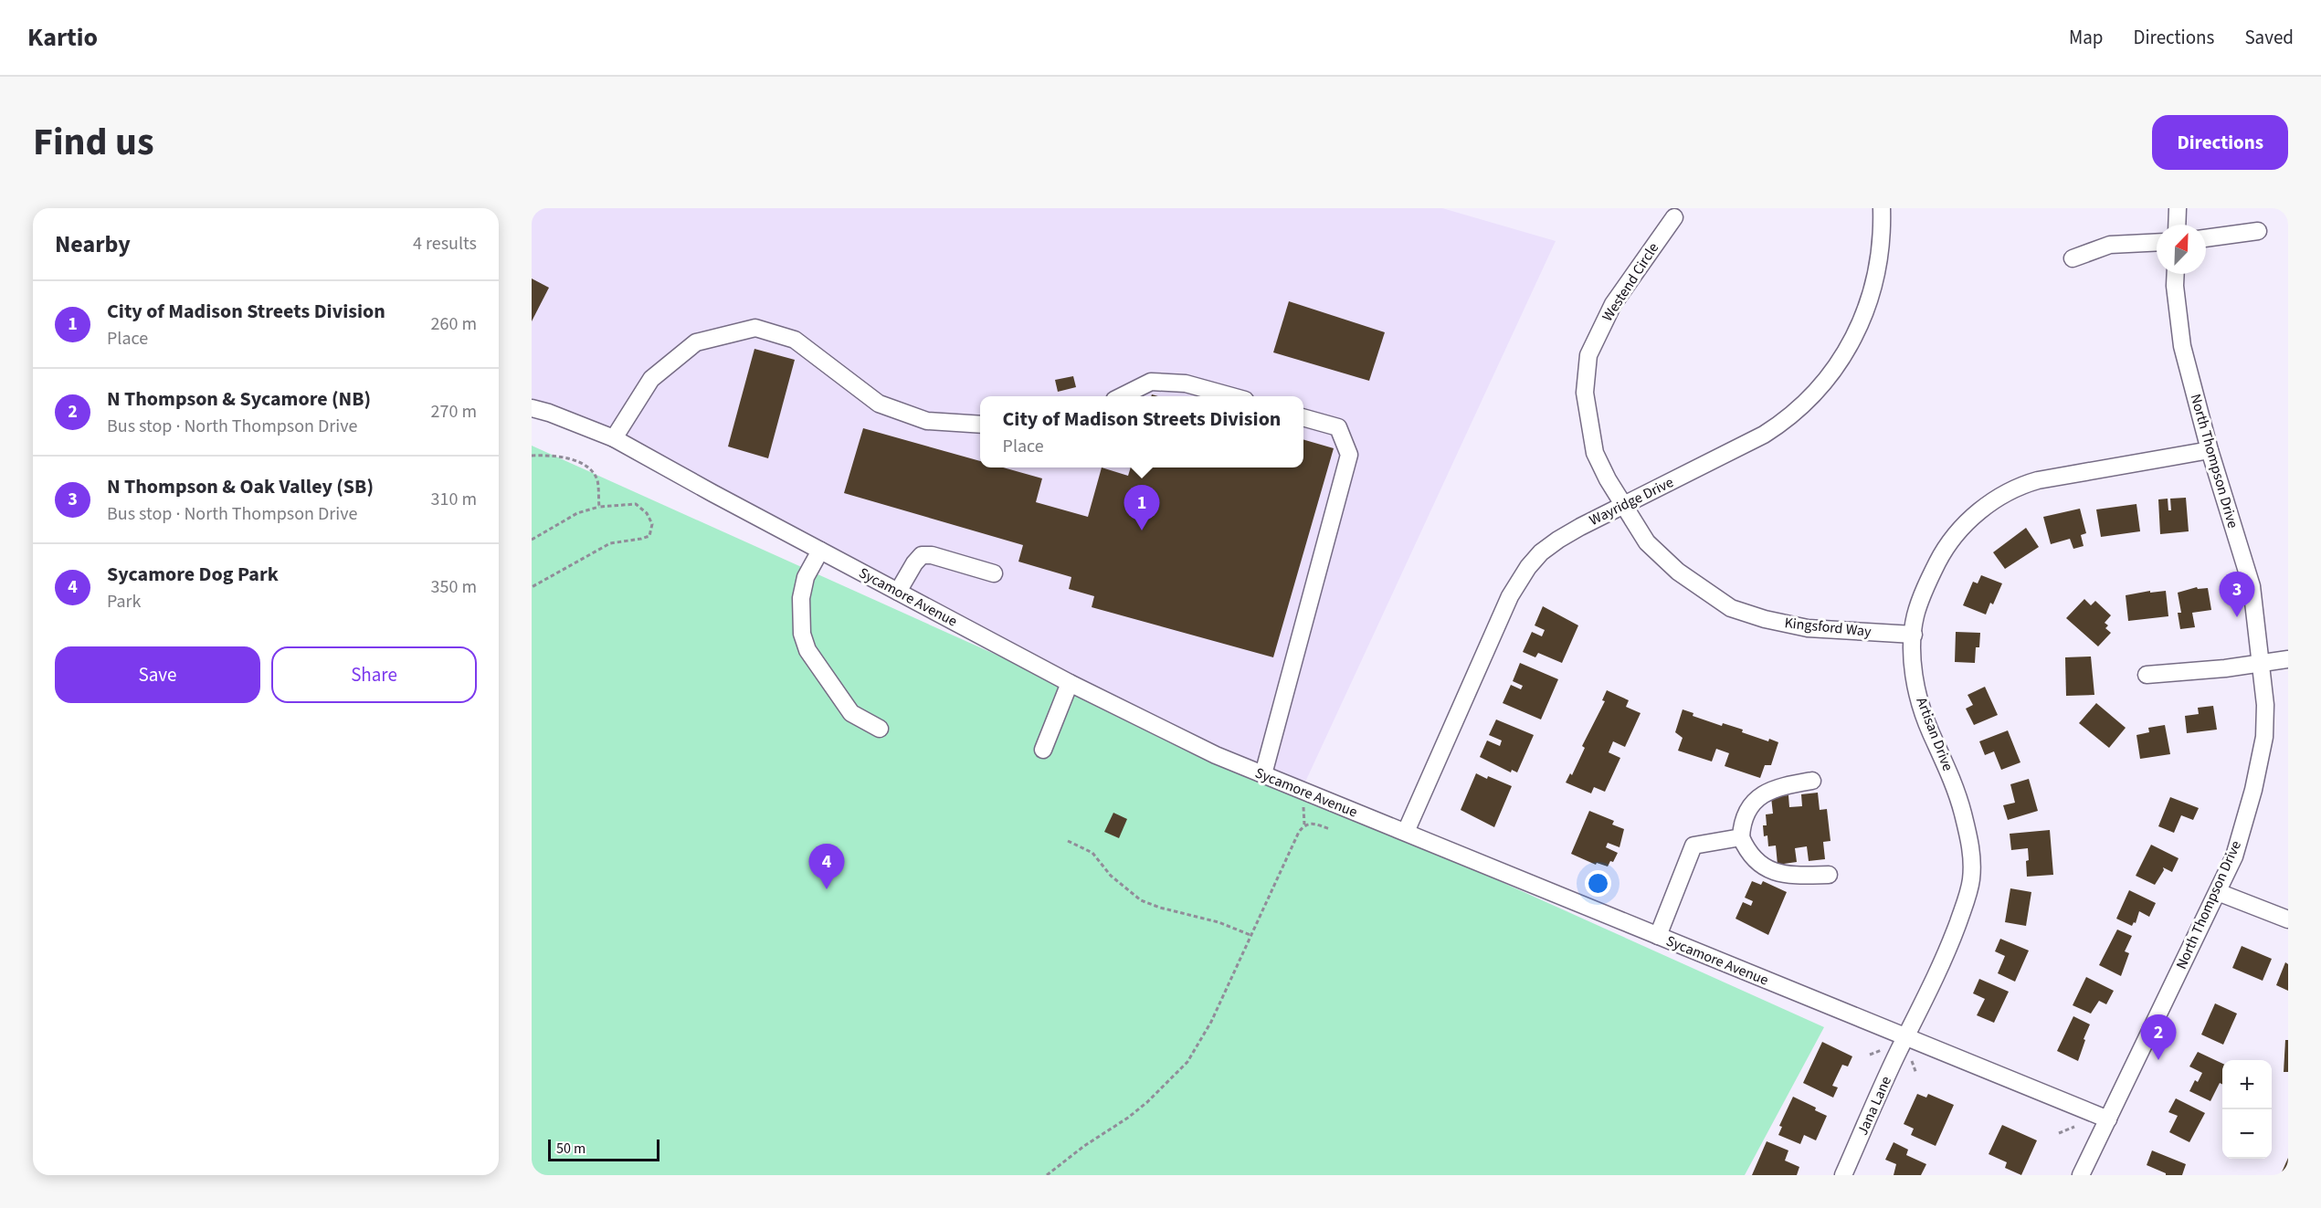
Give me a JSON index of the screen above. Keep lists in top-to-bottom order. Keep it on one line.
{"streets":{"street":["Westend Circle","North Thompson Drive","Wayridge Drive","Sycamore Avenue","Kingsford Way","Artisan Drive","Jana Lane"]},"crossings":[["Westend Circle","Wayridge Drive"],["Westend Circle","Kingsford Way"],["North Thompson Drive","Sycamore Avenue"],["North Thompson Drive","Artisan Drive"],["Wayridge Drive","Sycamore Avenue"],["Wayridge Drive","Kingsford Way"],["Sycamore Avenue","Artisan Drive"],["Sycamore Avenue","Jana Lane"],["Kingsford Way","Artisan Drive"],["Artisan Drive","Jana Lane"]],"scale_bar":"50 m","north":"top right","page":{"header":"Kartio","nav":["Map","Directions","Saved"],"title":"Find us","buttons":["Directions",["Save","Share"]],"heading":["Nearby","4 results"],"list":[{"mark":"1","name":"City of Madison Streets Division","note":"Place","value":"260 m"},{"mark":"2","name":"N Thompson & Sycamore (NB)","note":"Bus stop · North Thompson Drive","value":"270 m"},{"mark":"3","name":"N Thompson & Oak Valley (SB)","note":"Bus stop · North Thompson Drive","value":"310 m"},{"mark":"4","name":"Sycamore Dog Park","note":"Park","value":"350 m"}],"popup":["City of Madison Streets Division","Place"],"pins":["1","3","4","2"],"map_buttons":["+","−"],"scale":"50 m"}}
